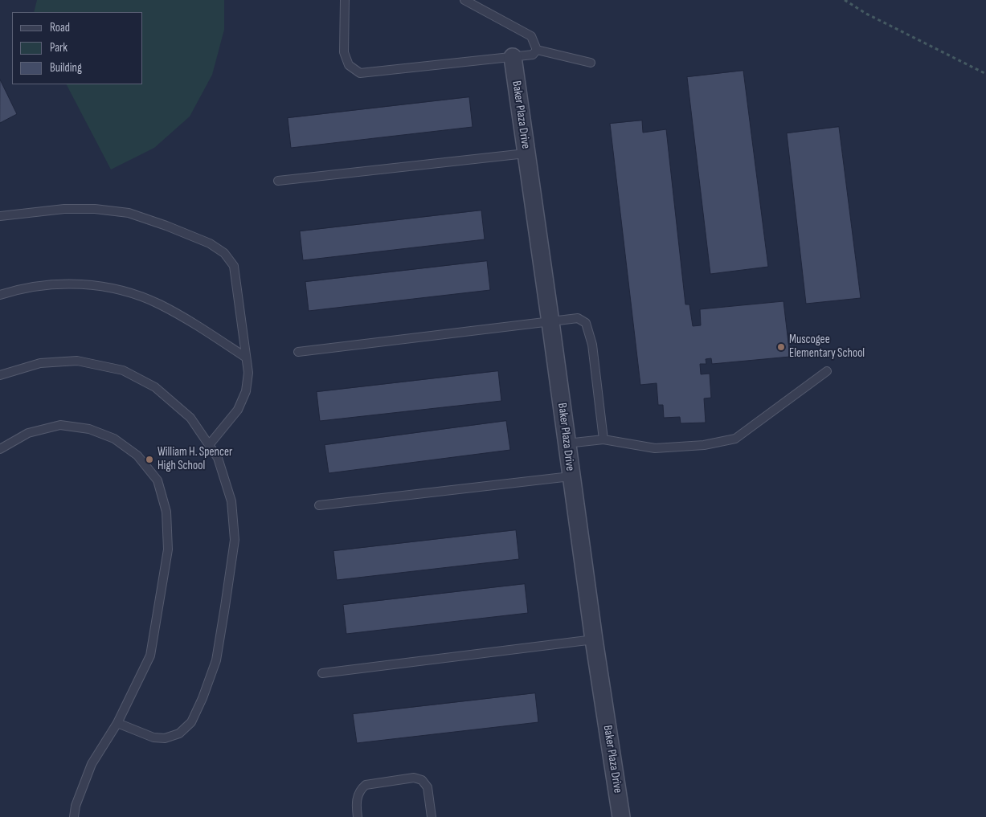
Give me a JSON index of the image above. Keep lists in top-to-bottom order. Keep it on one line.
{"streets":{"street":["Baker Plaza Drive"]},"places":["Muscogee Elementary School","William H. Spencer High School"],"legend":["Road","Park","Building"]}
